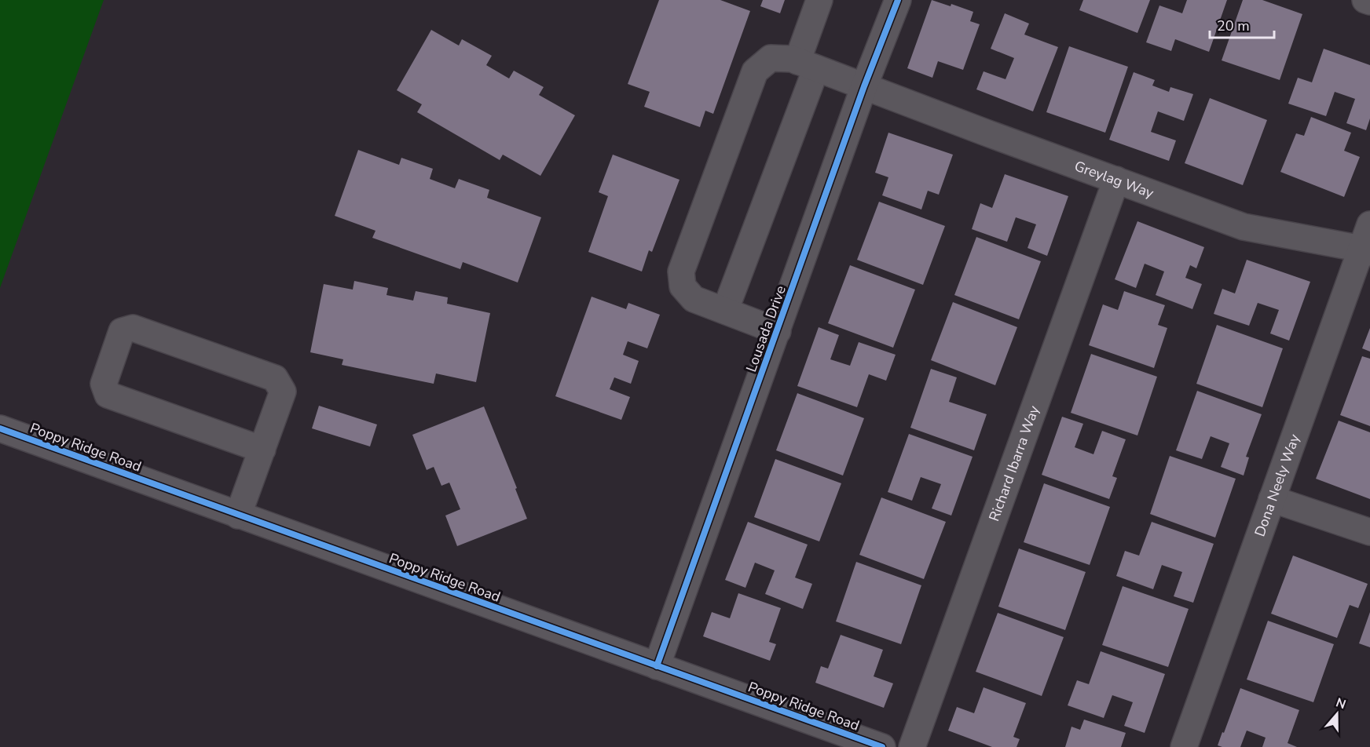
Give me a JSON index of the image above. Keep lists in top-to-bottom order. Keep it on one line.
{"streets":{"street":["Greylag Way","Lousada Drive","Poppy Ridge Road","Richard Ibarra Way","Dona Neely Way"]},"crossings":[["Greylag Way","Lousada Drive"],["Greylag Way","Richard Ibarra Way"],["Greylag Way","Dona Neely Way"],["Lousada Drive","Poppy Ridge Road"]],"scale_bar":"20 m","north":"top"}
